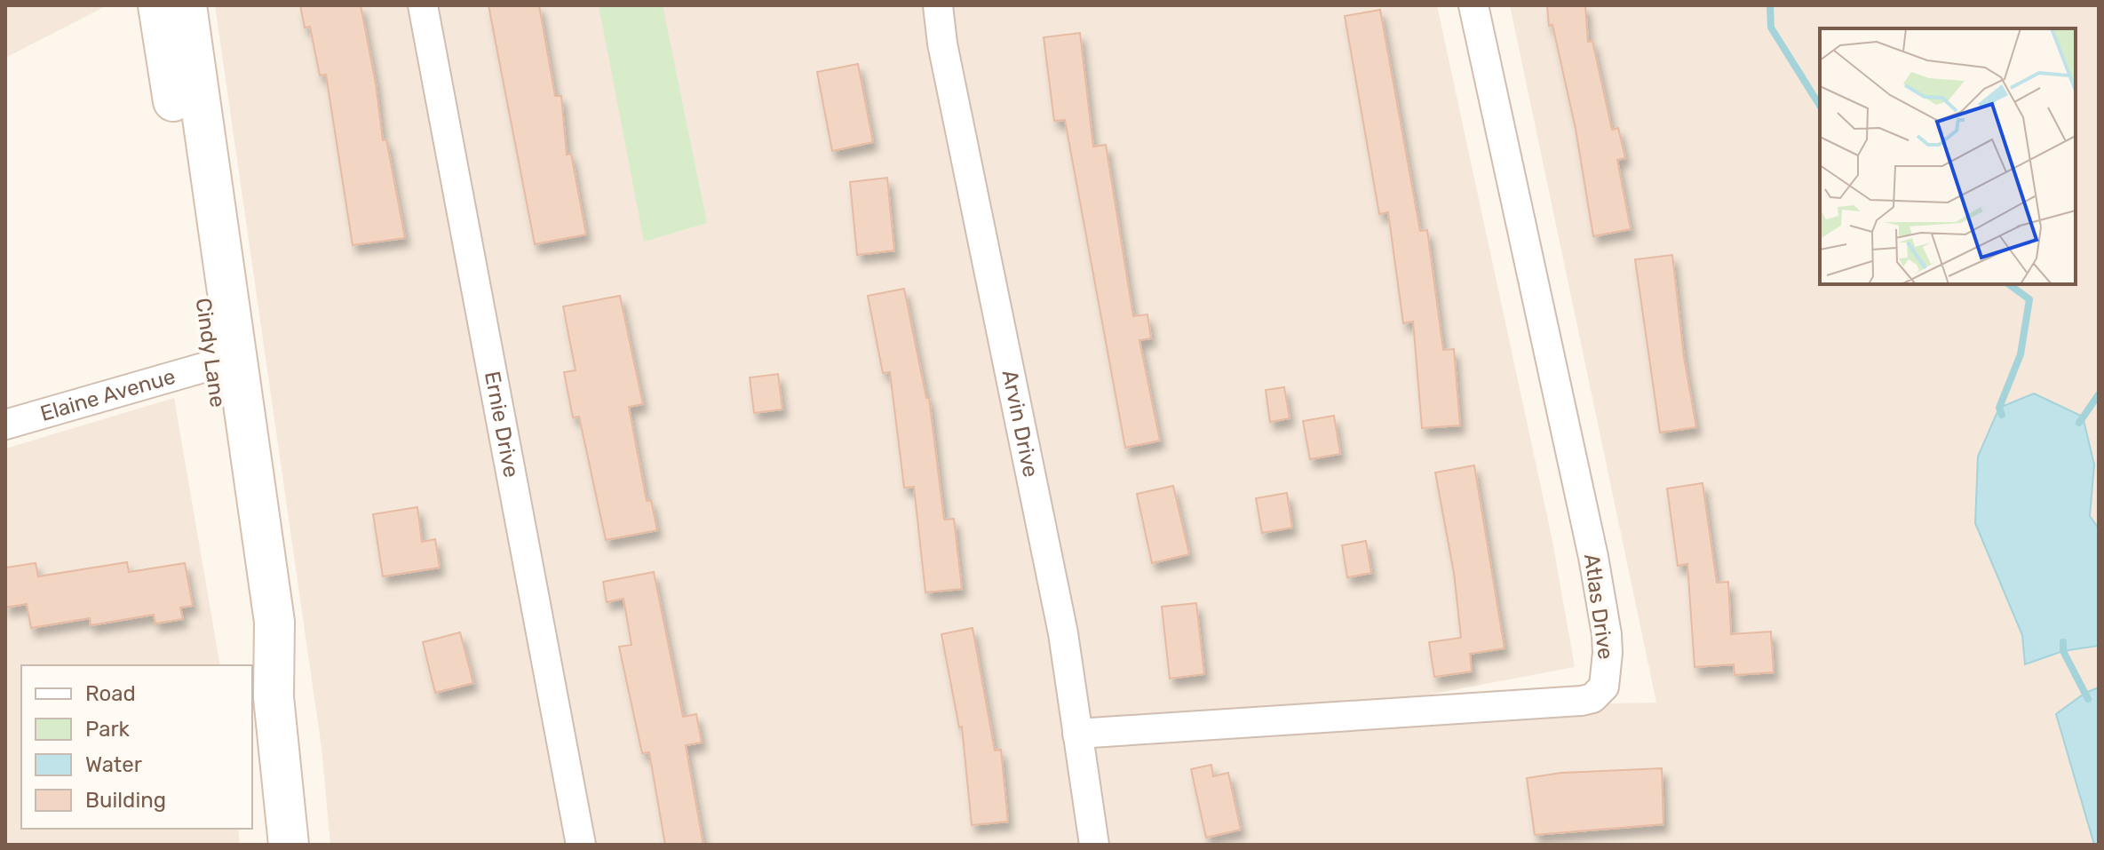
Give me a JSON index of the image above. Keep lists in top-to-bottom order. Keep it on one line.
{"streets":{"main road":["Cindy Lane"],"street":["Elaine Avenue","Arvin Drive","Ernie Drive","Atlas Drive"]},"crossings":[["Cindy Lane","Elaine Avenue"],["Arvin Drive","Atlas Drive"]],"legend":["Road","Park","Water","Building"]}
